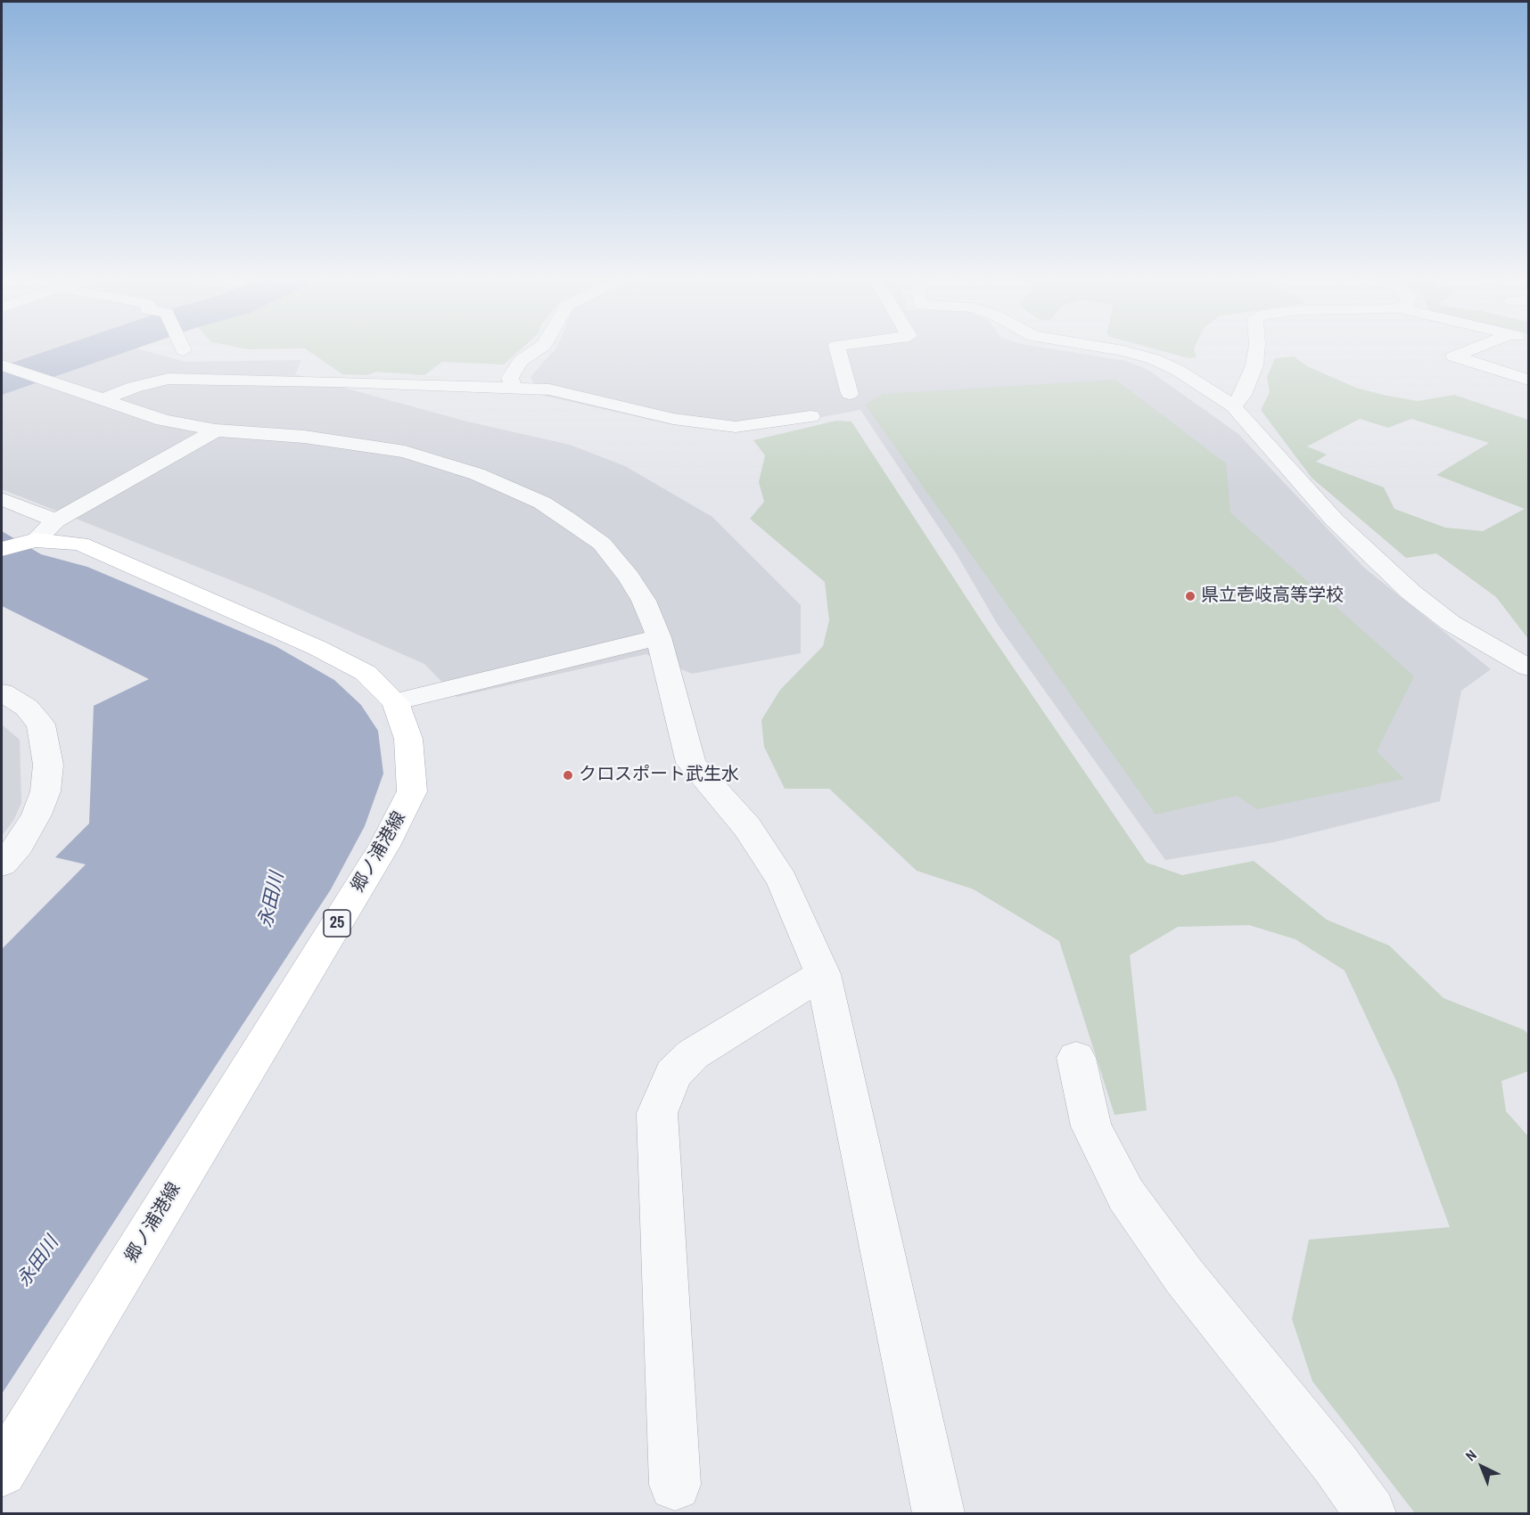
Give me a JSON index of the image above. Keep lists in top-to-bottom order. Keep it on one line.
{"streets":{"main road":["郷ノ浦港線","25"]},"water":["永田川"],"places":["県立壱岐高等学校","クロスポート武生水"],"north":"top left"}
